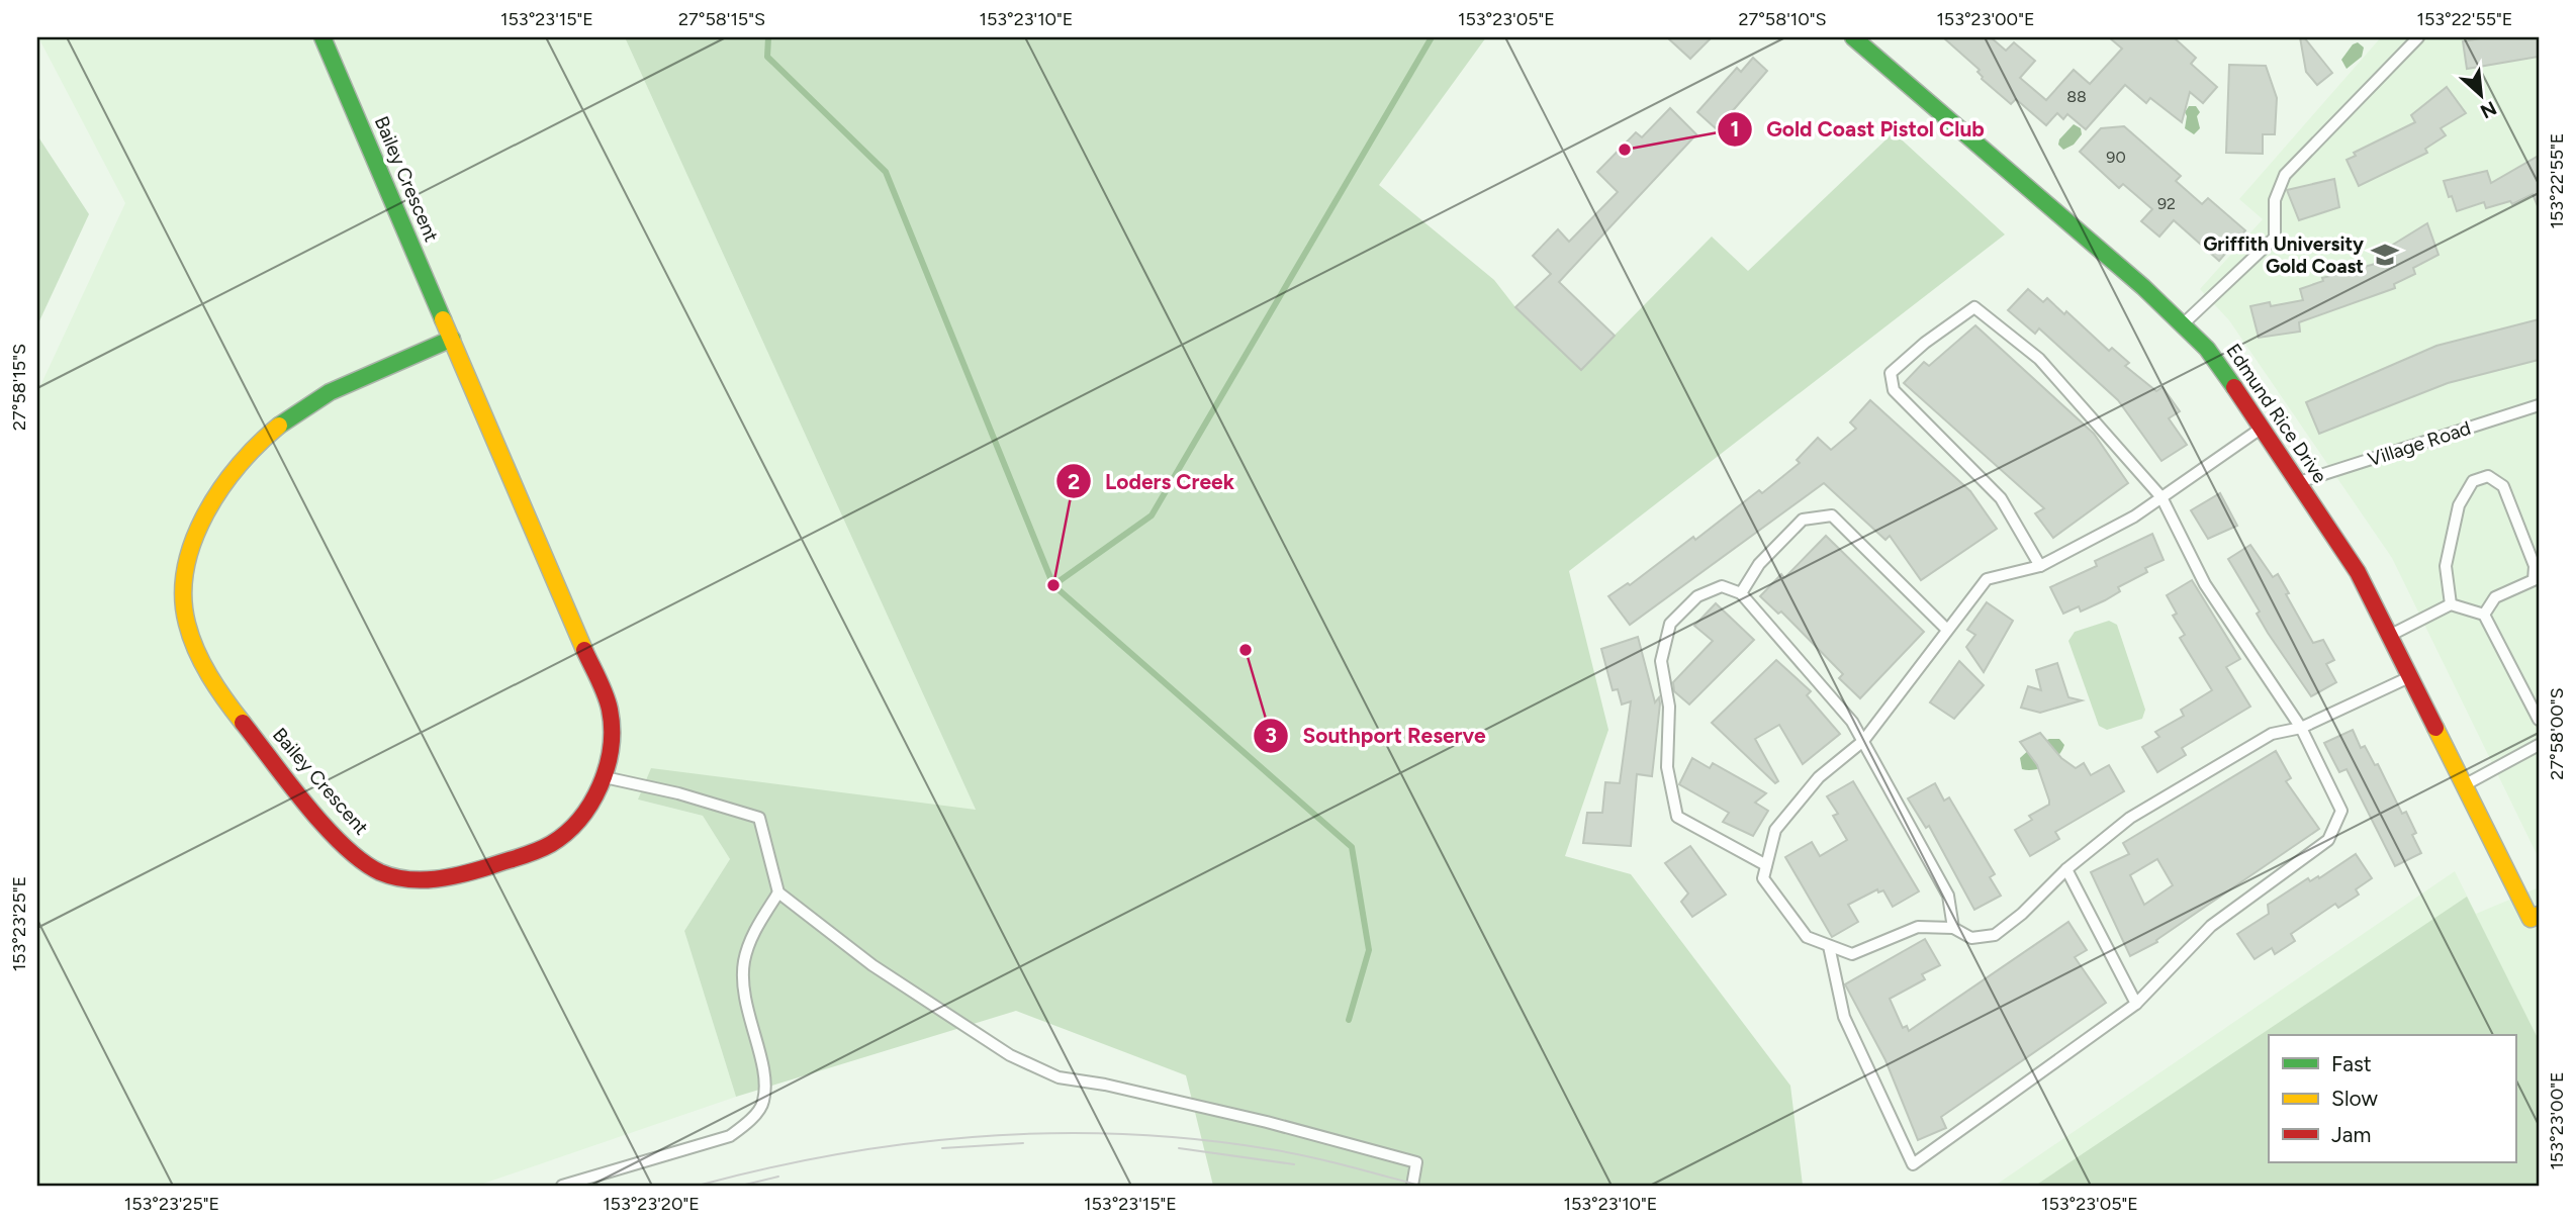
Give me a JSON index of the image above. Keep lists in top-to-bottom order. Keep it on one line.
{"streets":{"street":["Bailey Crescent","Edmund Rice Drive"],"lane":["Village Road"]},"crossings":[["Edmund Rice Drive","Village Road"]],"places":{"other":["Gold Coast Pistol Club","Loders Creek","Southport Reserve"],"school or university":["Griffith University Gold Coast"]},"house_numbers":["88","90","92"],"legend":["Fast","Slow","Jam"],"north":"bottom right","coordinates":["153°23'15\"E","27°58'15\"S","153°23'10\"E","153°23'05\"E","27°58'10\"S","153°23'00\"E","153°22'55\"E","27°58'00\"S","153°23'25\"E","153°23'20\"E"]}
